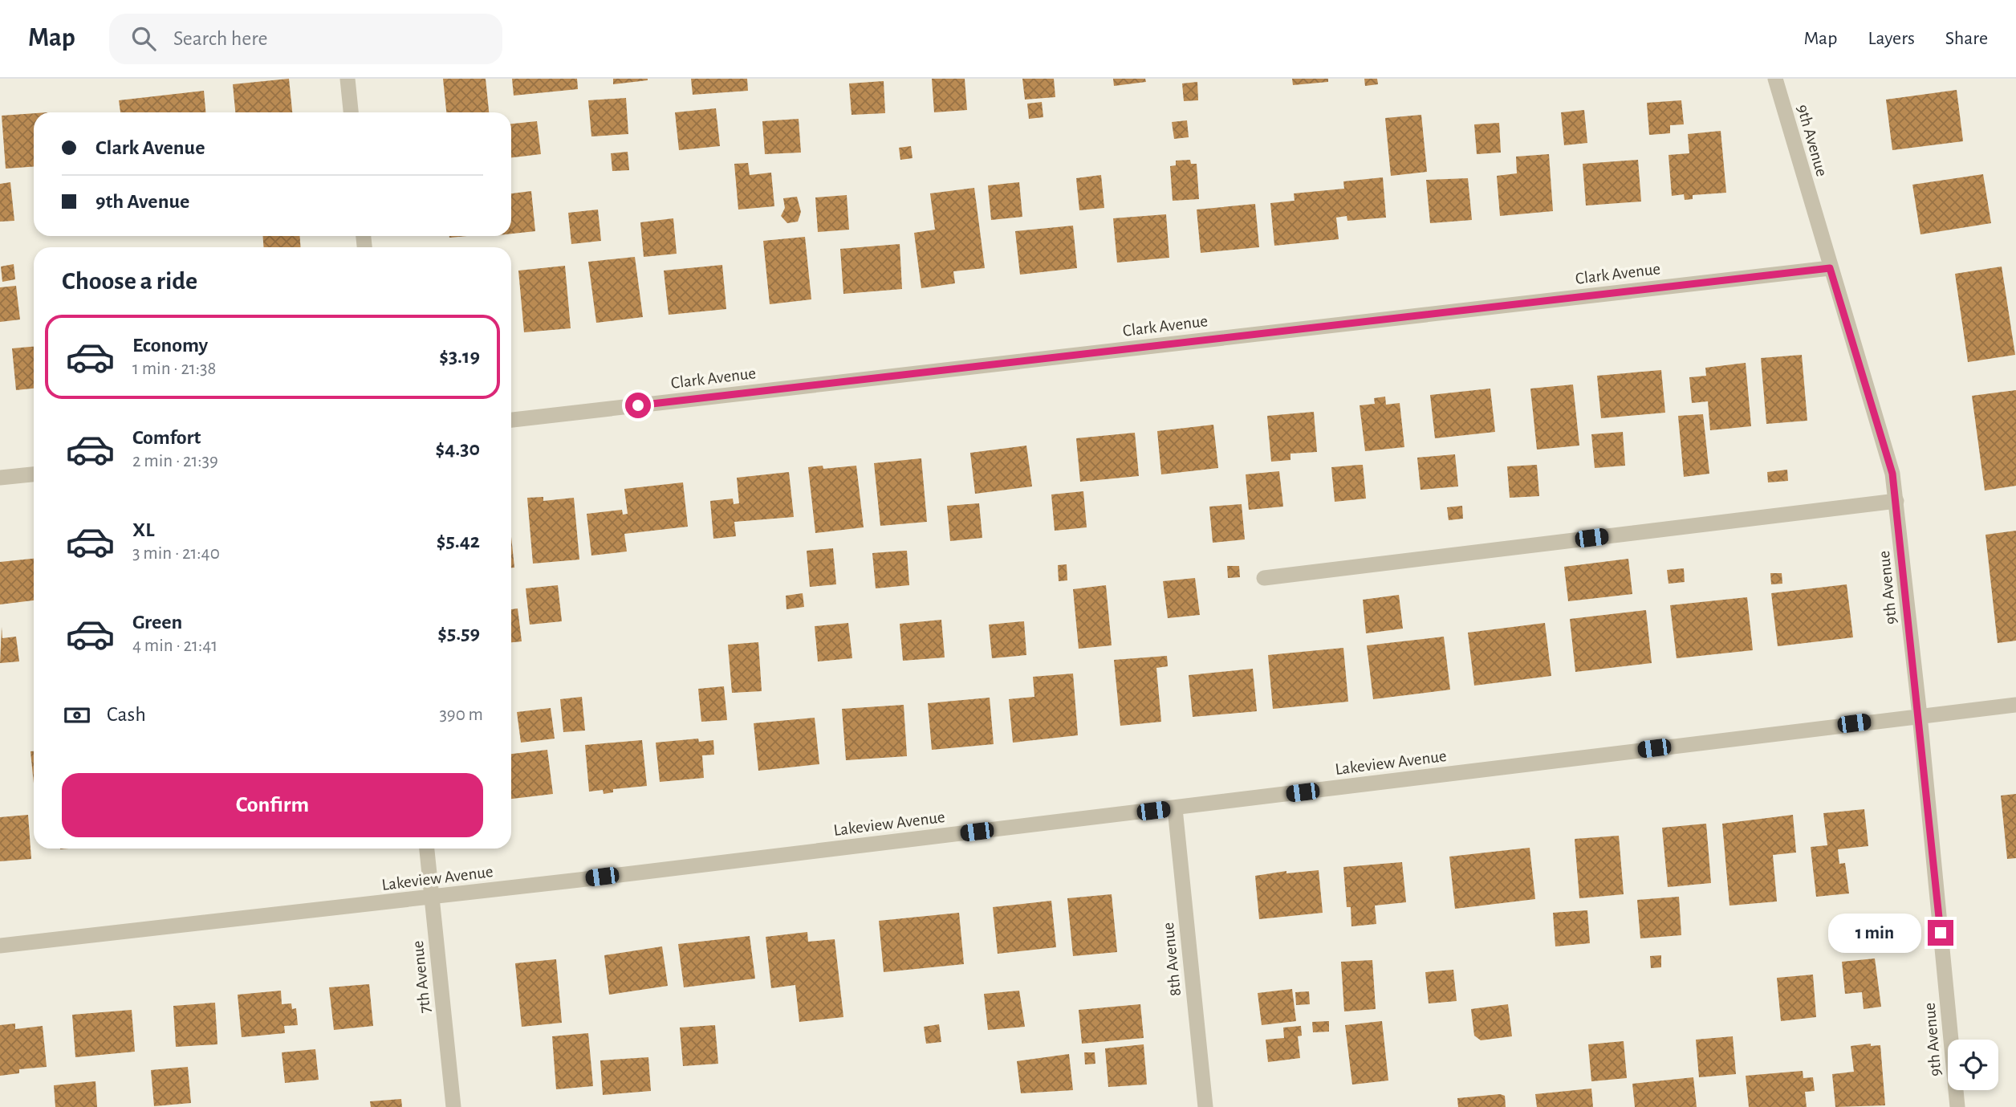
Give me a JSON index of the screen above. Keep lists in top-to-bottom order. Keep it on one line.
{"streets":{"street":["9th Avenue","Clark Avenue","Lakeview Avenue","8th Avenue","7th Avenue"]},"crossings":[["9th Avenue","Clark Avenue"],["9th Avenue","Lakeview Avenue"],["Lakeview Avenue","8th Avenue"],["Lakeview Avenue","7th Avenue"]],"page":{"header":"Map","search":"Search here","nav":["Map","Layers","Share"],"banner":["Clark Avenue","9th Avenue"],"heading":"Choose a ride","list":[{"name":"Economy","note":"1 min · 21:38","value":"$3.19"},{"name":"Comfort","note":"2 min · 21:39","value":"$4.30"},{"name":"XL","note":"3 min · 21:40","value":"$5.42"},{"name":"Green","note":"4 min · 21:41","value":"$5.59"}],"pay":["Cash","390 m"],"buttons":"Confirm","bubble":"1 min"}}
